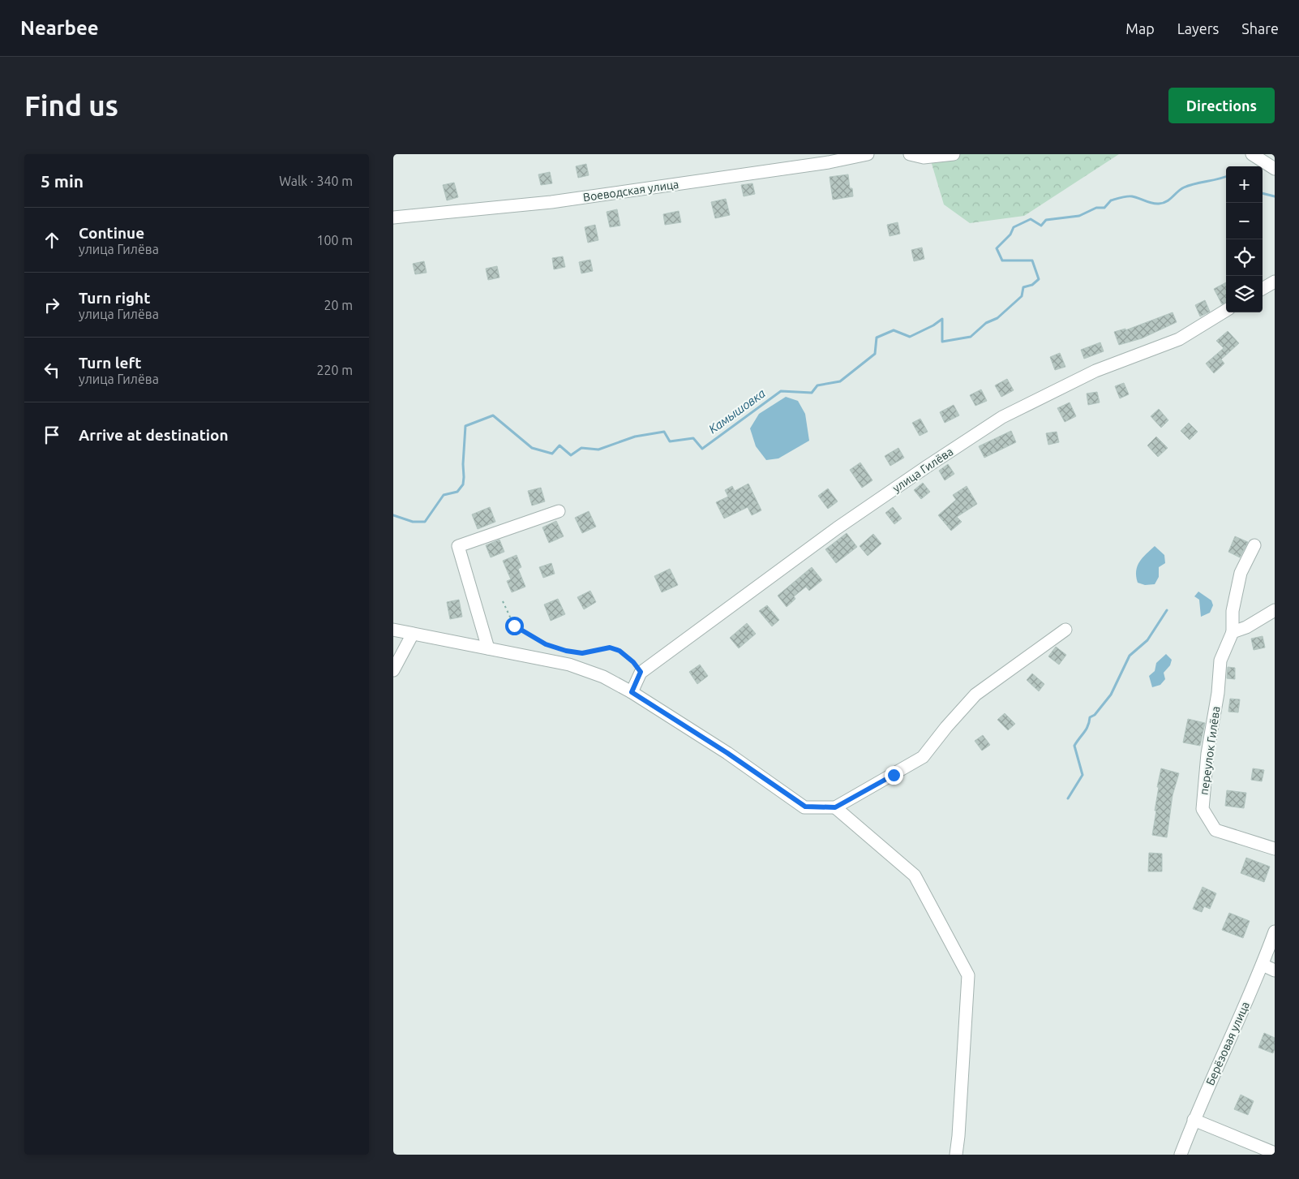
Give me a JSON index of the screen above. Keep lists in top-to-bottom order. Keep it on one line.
{"streets":{"street":["Воеводская улица","улица Гилёва","переулок Гилёва","Берёзовая улица"]},"water":["Камышовка"],"page":{"header":"Nearbee","nav":["Map","Layers","Share"],"buttons":"Directions","title":"Find us","heading":["5 min","Walk · 340 m"],"map_buttons":["+","−"],"list":[["Continue","улица Гилёва","100 m"],["Turn right","улица Гилёва","20 m"],["Turn left","улица Гилёва","220 m"],"Arrive at destination"]}}
